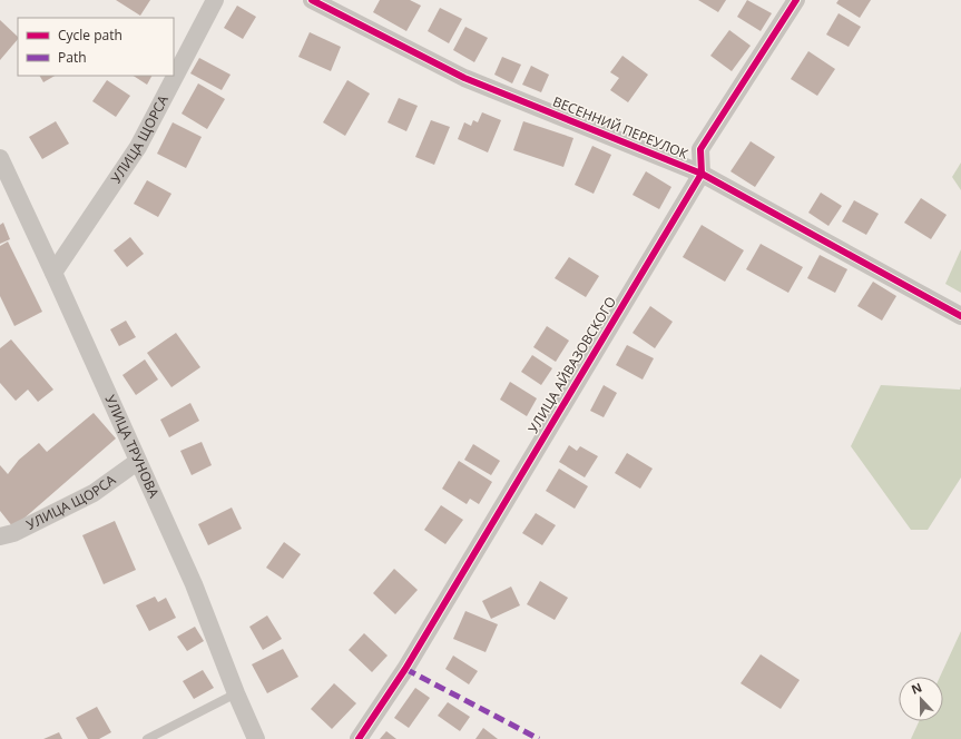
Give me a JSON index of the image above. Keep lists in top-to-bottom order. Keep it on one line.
{"streets":{"street":["ВЕСЕННИЙ ПЕРЕУЛОК","УЛИЦА ЩОРСА","УЛИЦА АЙВАЗОВСКОГО","УЛИЦА ТРУНОВА"]},"crossings":[["ВЕСЕННИЙ ПЕРЕУЛОК","УЛИЦА АЙВАЗОВСКОГО"],["УЛИЦА ЩОРСА","УЛИЦА ТРУНОВА"]],"legend":["Cycle path","Path"],"north":"top"}
